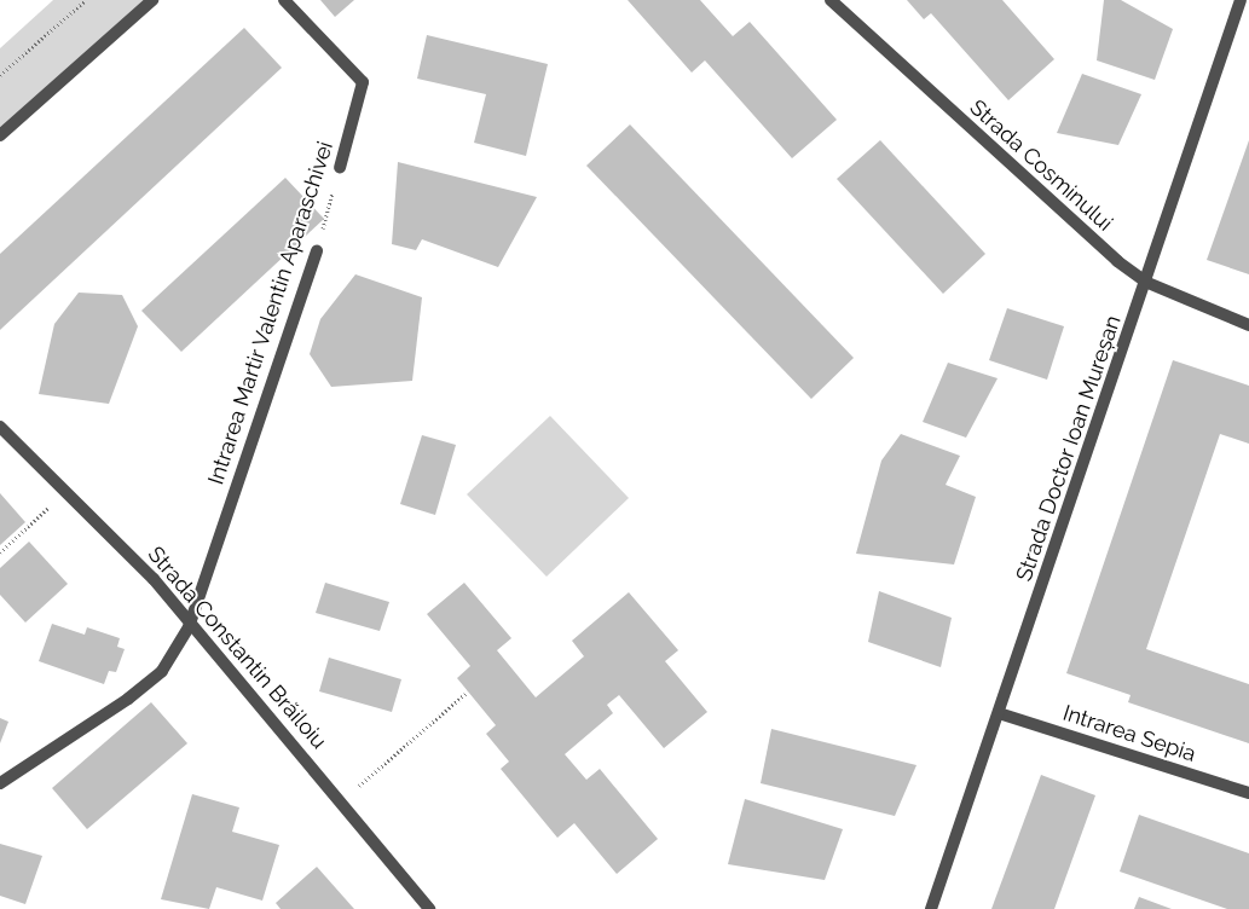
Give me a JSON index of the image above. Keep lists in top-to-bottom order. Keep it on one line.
{"streets":{"street":["Strada Cosminului","Intrarea Martir Valentin Aparaschivei","Strada Doctor Ioan Mureșan","Strada Constantin Brăiloiu","Intrarea Sepia"]},"crossings":[["Strada Cosminului","Strada Doctor Ioan Mureșan"],["Intrarea Martir Valentin Aparaschivei","Strada Constantin Brăiloiu"],["Strada Doctor Ioan Mureșan","Intrarea Sepia"]]}
